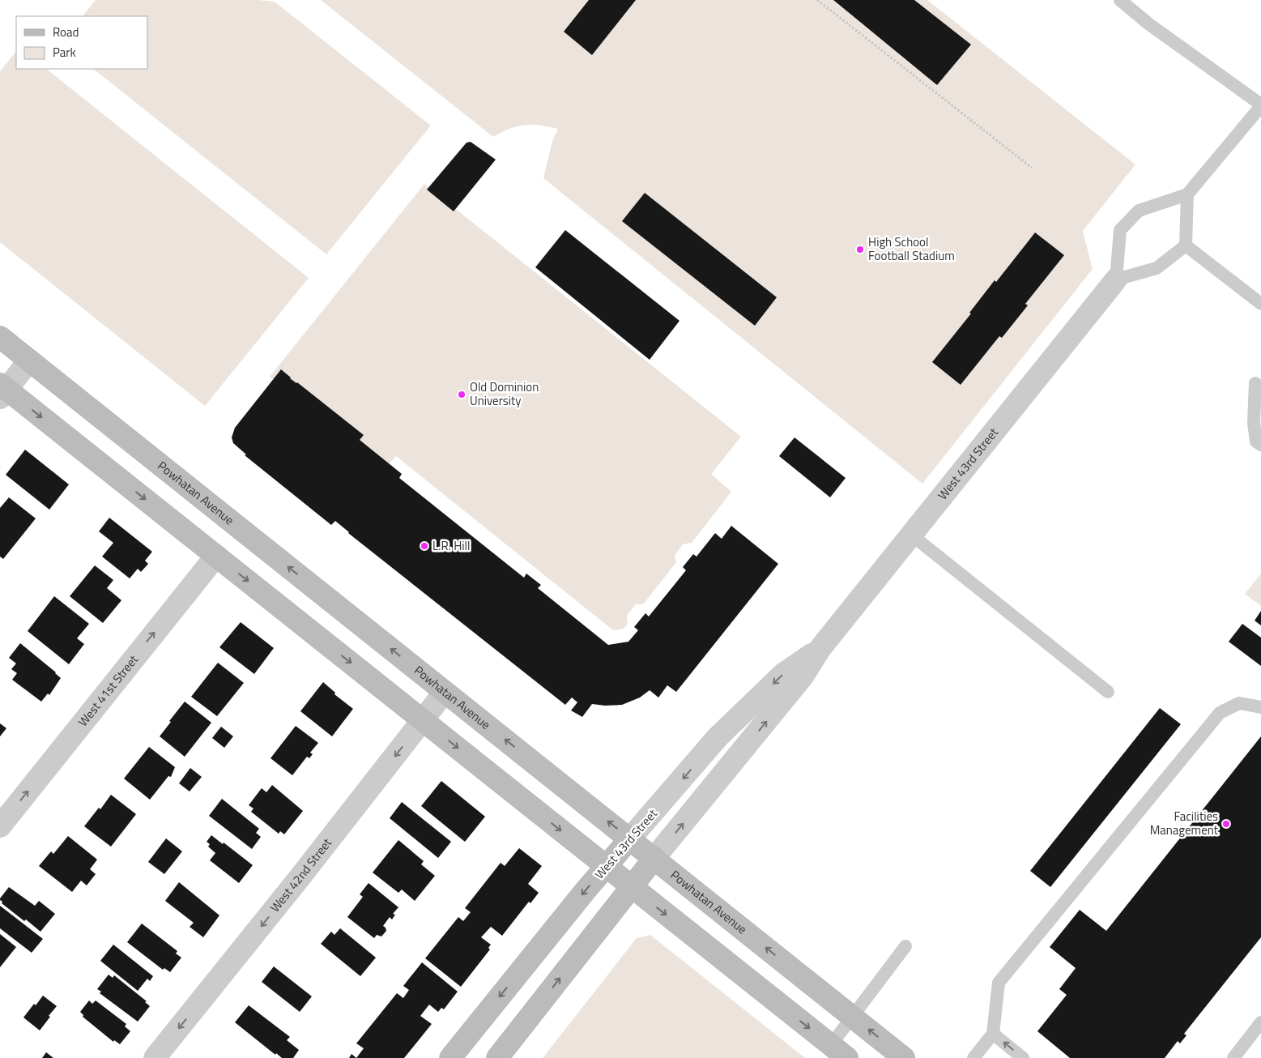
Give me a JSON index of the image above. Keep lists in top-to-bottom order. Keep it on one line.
{"streets":{"street":["West 43rd Street","Powhatan Avenue","West 41st Street","West 42nd Street"]},"crossings":[["West 43rd Street","Powhatan Avenue"],["Powhatan Avenue","West 42nd Street"]],"one_way":["West 41st Street","West 42nd Street"],"places":["High School Football Stadium","Old Dominion University","L.R. Hill","Facilities Management"],"legend":["Road","Park"]}
